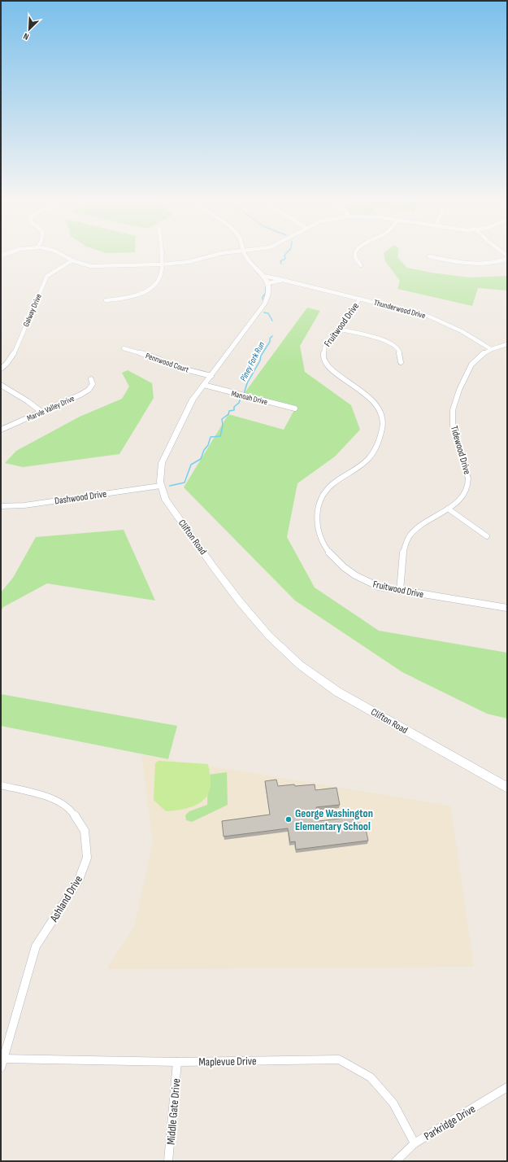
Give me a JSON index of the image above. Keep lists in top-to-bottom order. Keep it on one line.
{"streets":{"main road":["Clifton Road"],"street":["Thunderwood Drive","Galway Drive","Fruitwood Drive","Pennwood Court","Manoah Drive","Marvle Valley Drive","Tidewood Drive","Dashwood Drive","Ashland Drive","Maplevue Drive","Middle Gate Drive","Parkridge Drive"]},"crossings":[["Thunderwood Drive","Fruitwood Drive"],["Thunderwood Drive","Tidewood Drive"],["Thunderwood Drive","Clifton Road"],["Fruitwood Drive","Tidewood Drive"],["Pennwood Court","Clifton Road"],["Manoah Drive","Clifton Road"],["Dashwood Drive","Clifton Road"],["Ashland Drive","Maplevue Drive"],["Maplevue Drive","Middle Gate Drive"],["Maplevue Drive","Parkridge Drive"]],"water":["Piney Fork Run"],"places":["George Washington Elementary School"],"north":"bottom left"}
